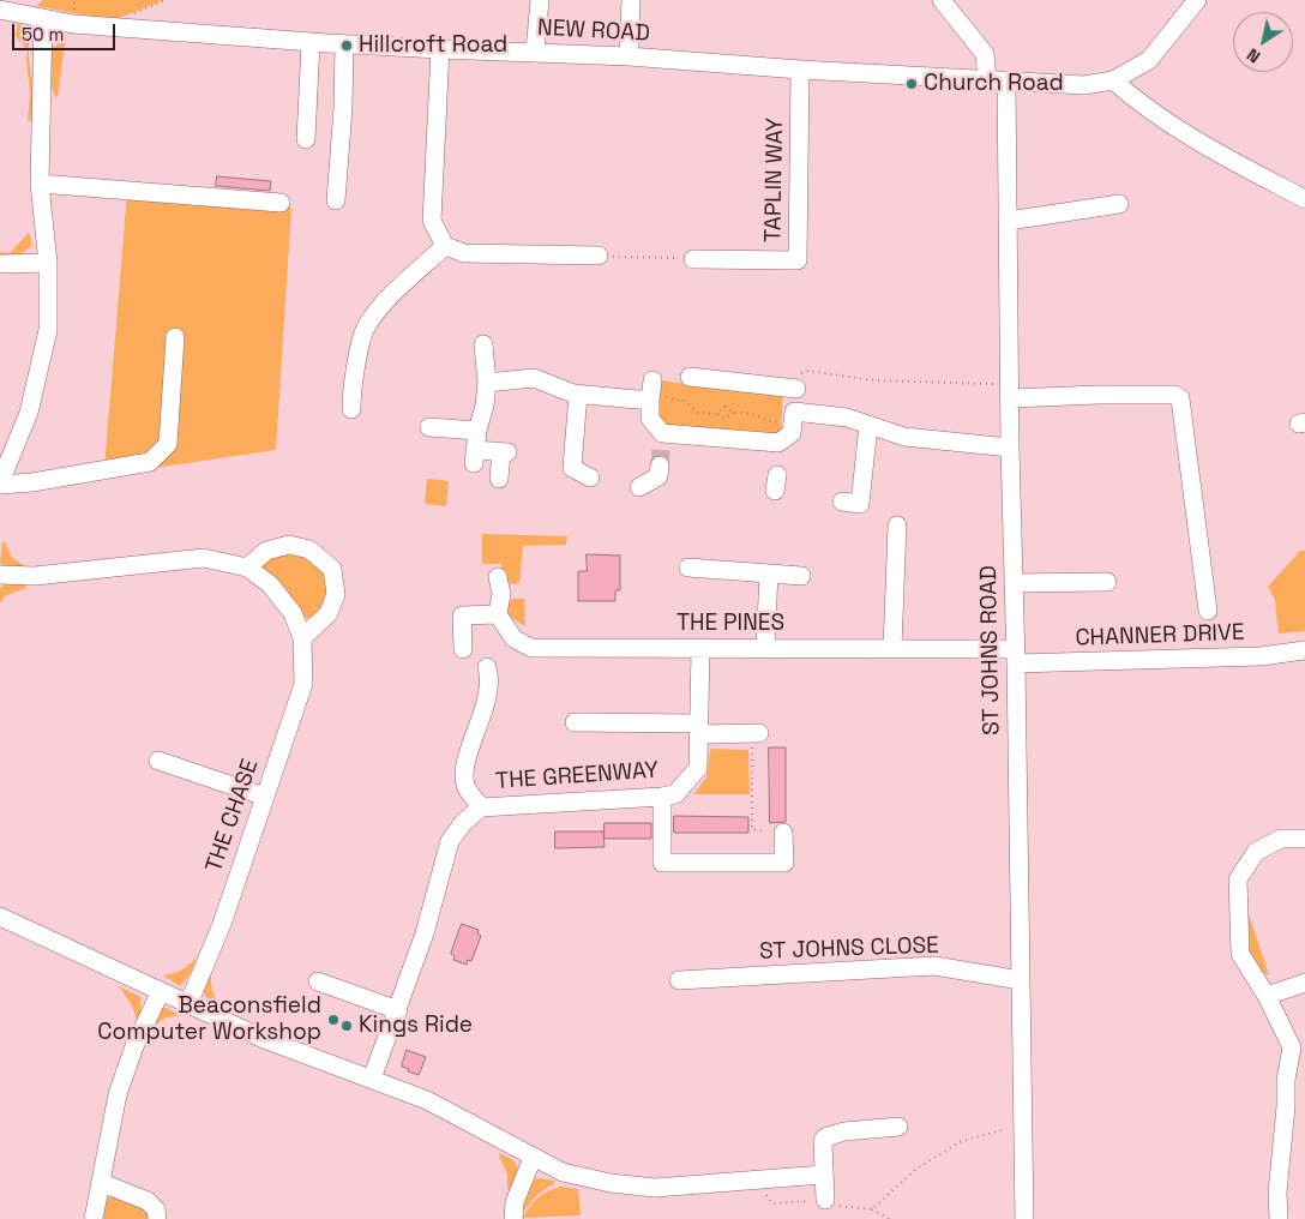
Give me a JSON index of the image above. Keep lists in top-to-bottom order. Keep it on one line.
{"streets":{"street":["NEW ROAD","TAPLIN WAY","THE PINES","CHANNER DRIVE","ST JOHNS ROAD","THE GREENWAY","THE CHASE","ST JOHNS CLOSE"]},"crossings":[["NEW ROAD","TAPLIN WAY"],["NEW ROAD","ST JOHNS ROAD"],["THE PINES","CHANNER DRIVE"],["THE PINES","ST JOHNS ROAD"],["THE PINES","THE GREENWAY"],["CHANNER DRIVE","ST JOHNS ROAD"],["ST JOHNS ROAD","ST JOHNS CLOSE"]],"places":["Hillcroft Road","Church Road","Beaconsfield Computer Workshop","Kings Ride"],"scale_bar":"50 m","north":"bottom left"}
